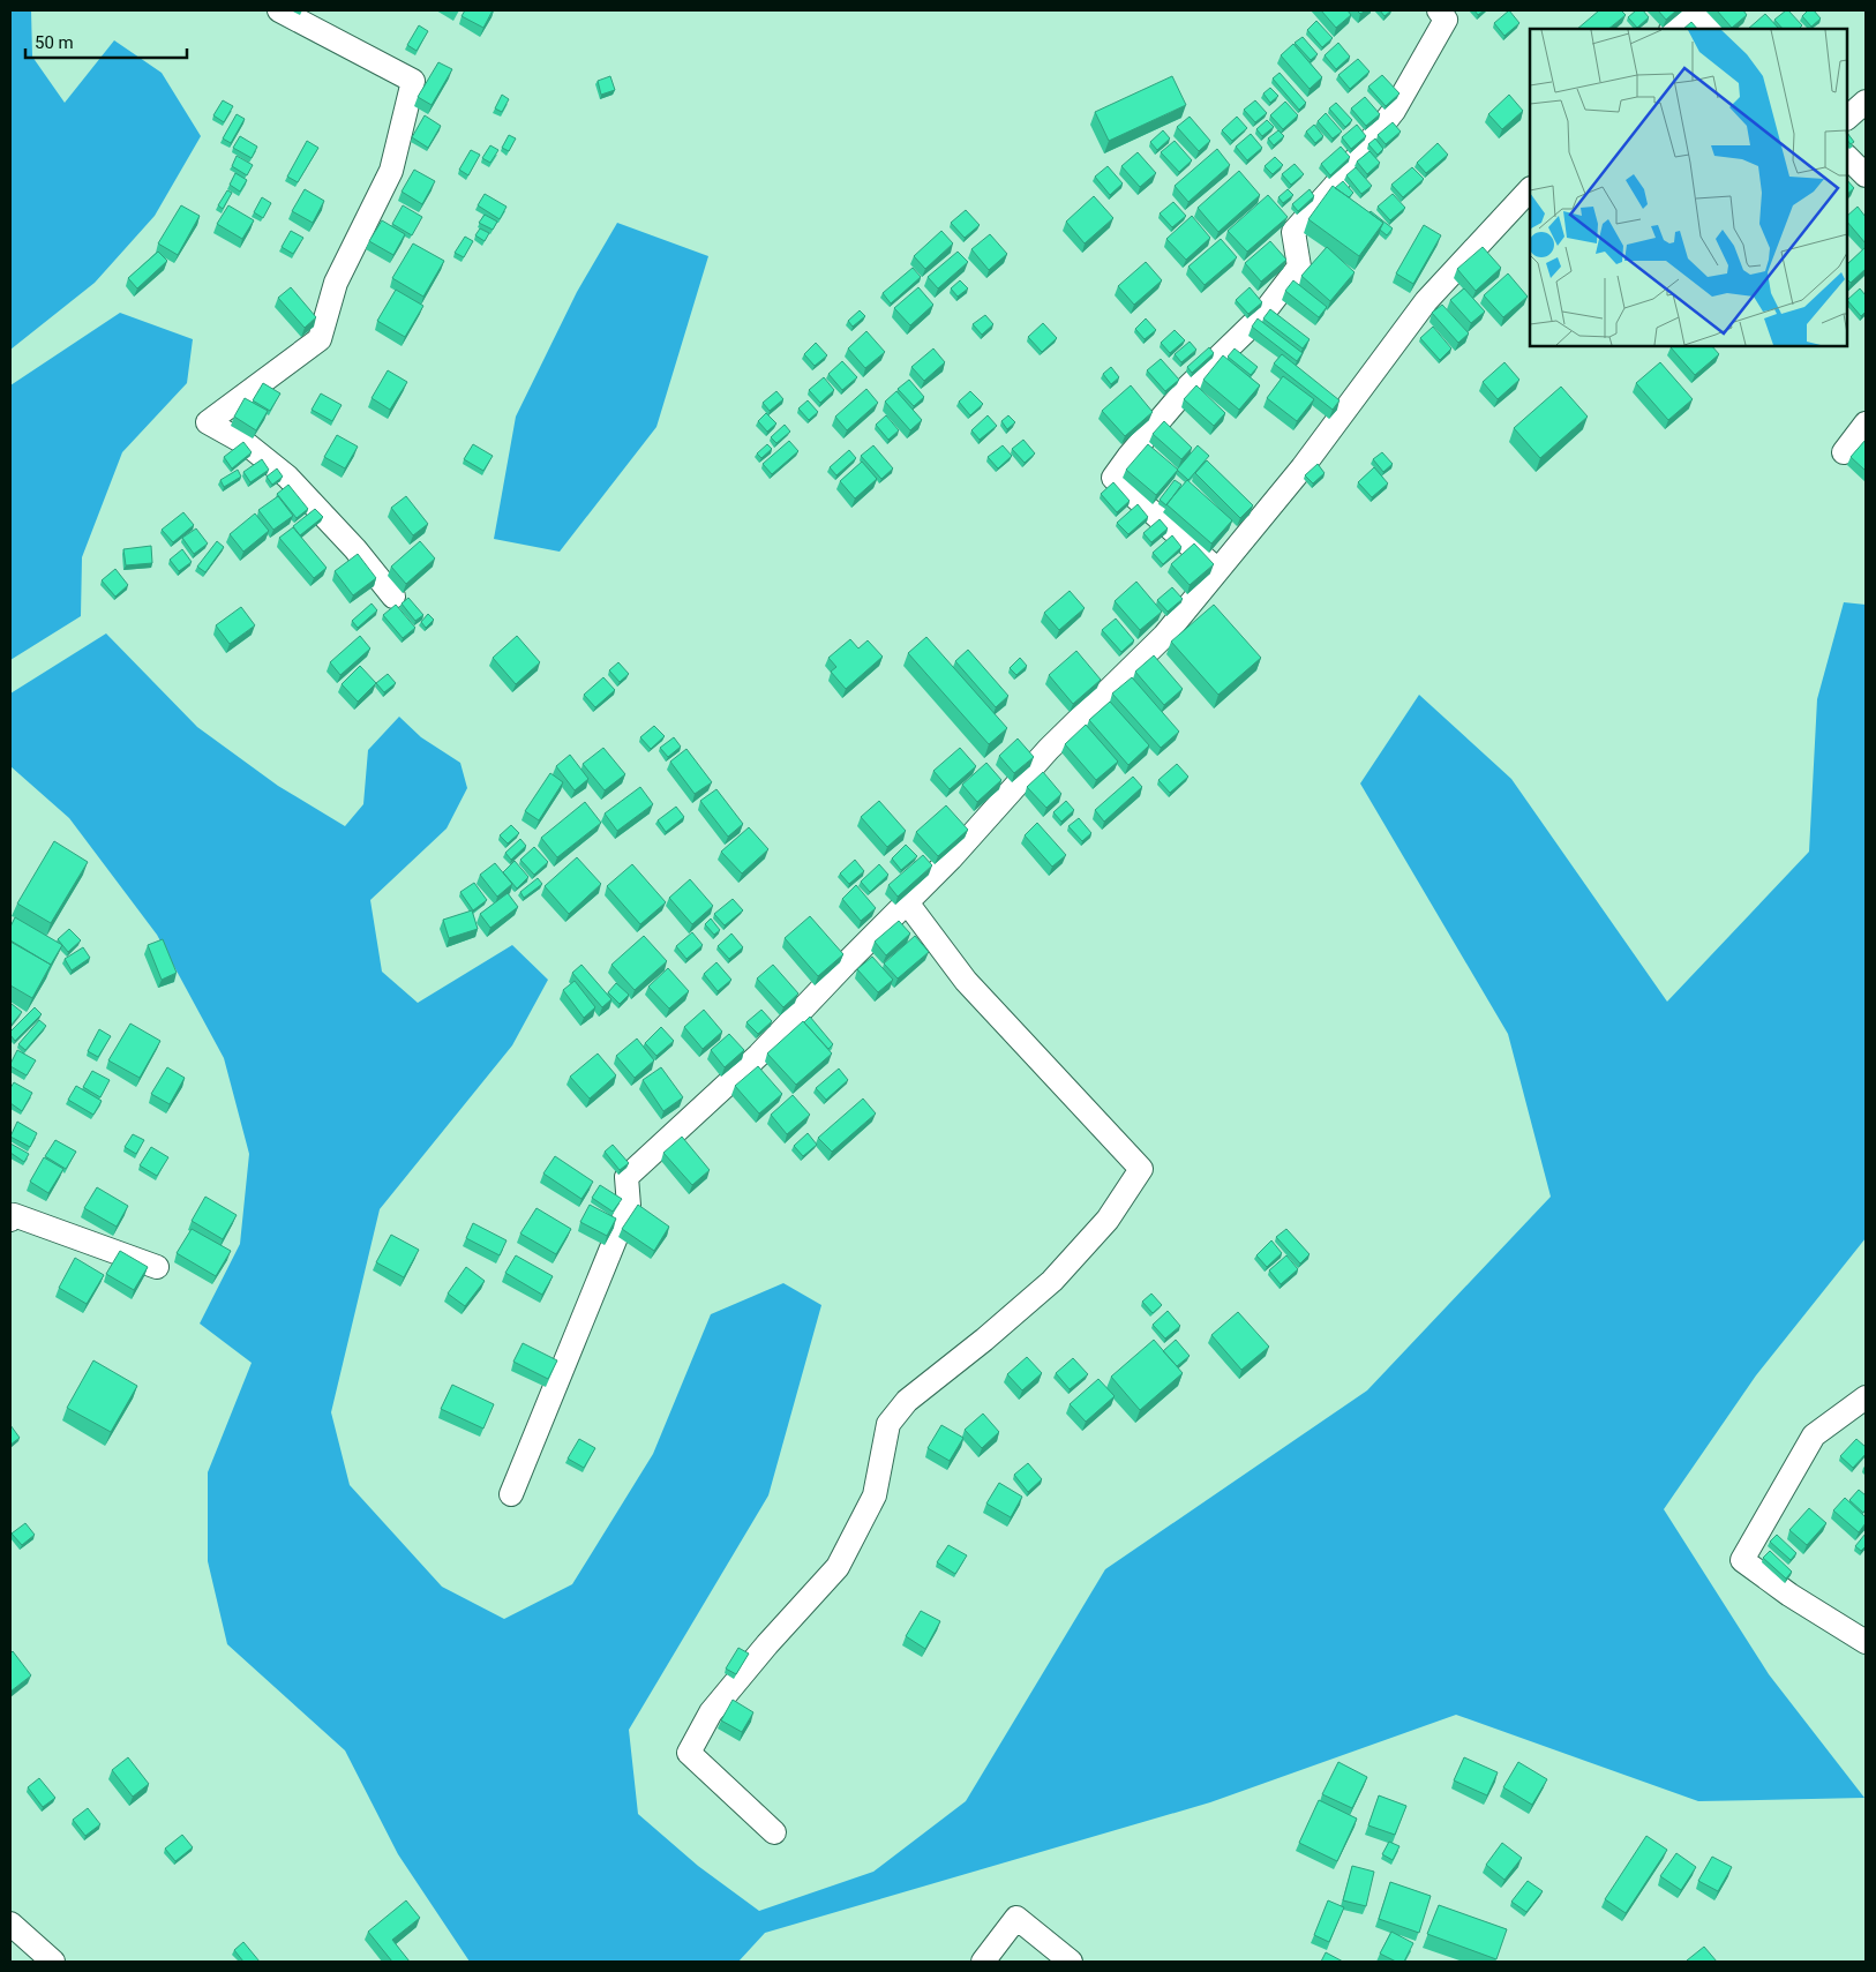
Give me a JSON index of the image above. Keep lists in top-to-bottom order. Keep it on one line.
{"scale_bar":"50 m"}
